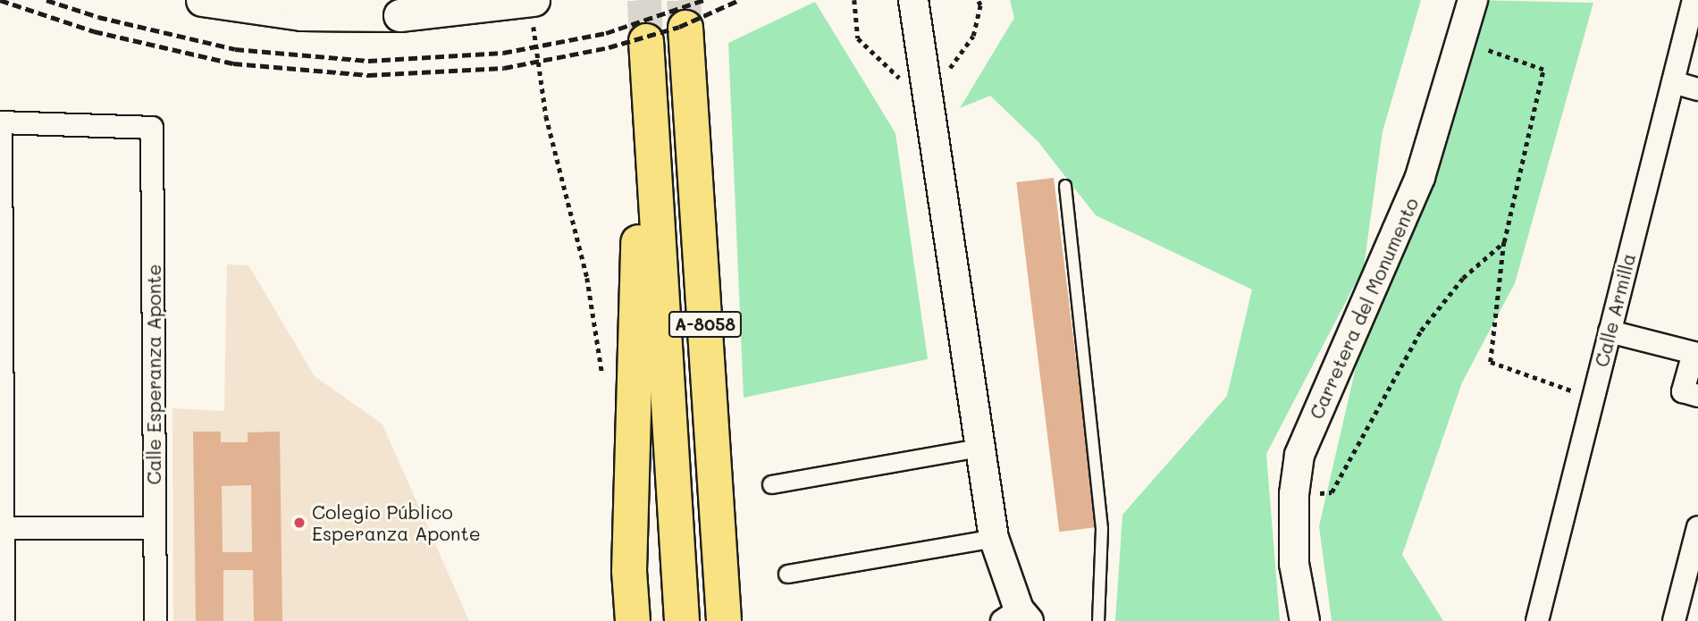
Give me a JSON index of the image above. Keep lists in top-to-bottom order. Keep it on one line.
{"streets":{"highway":["A-8058"],"street":["Carretera del Monumento","Calle Armilla","Calle Esperanza Aponte"]},"places":["Colegio Público Esperanza Aponte"]}
